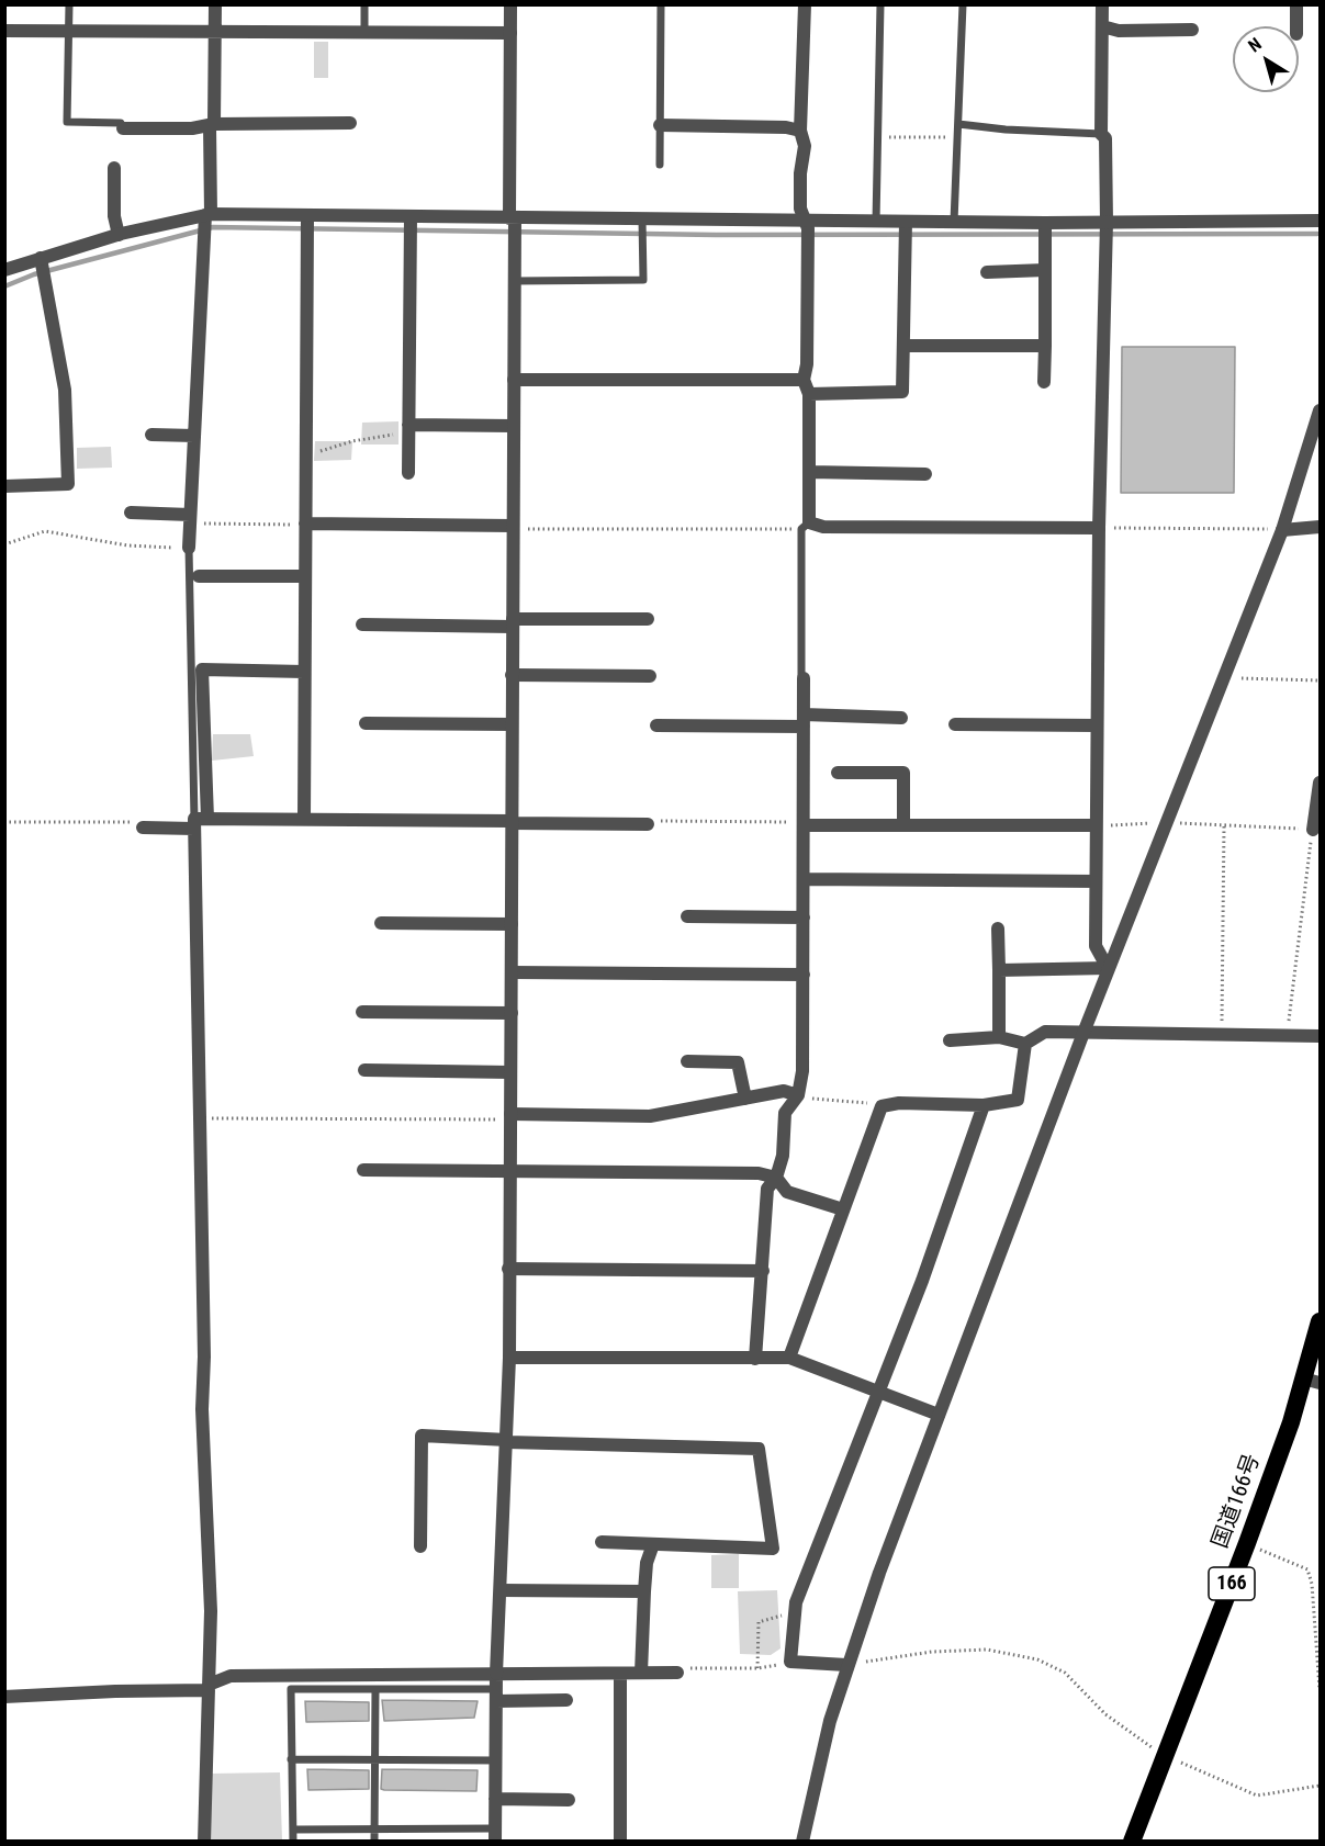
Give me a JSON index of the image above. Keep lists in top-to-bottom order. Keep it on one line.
{"streets":{"highway":["国道166号","166"]},"north":"top left"}
